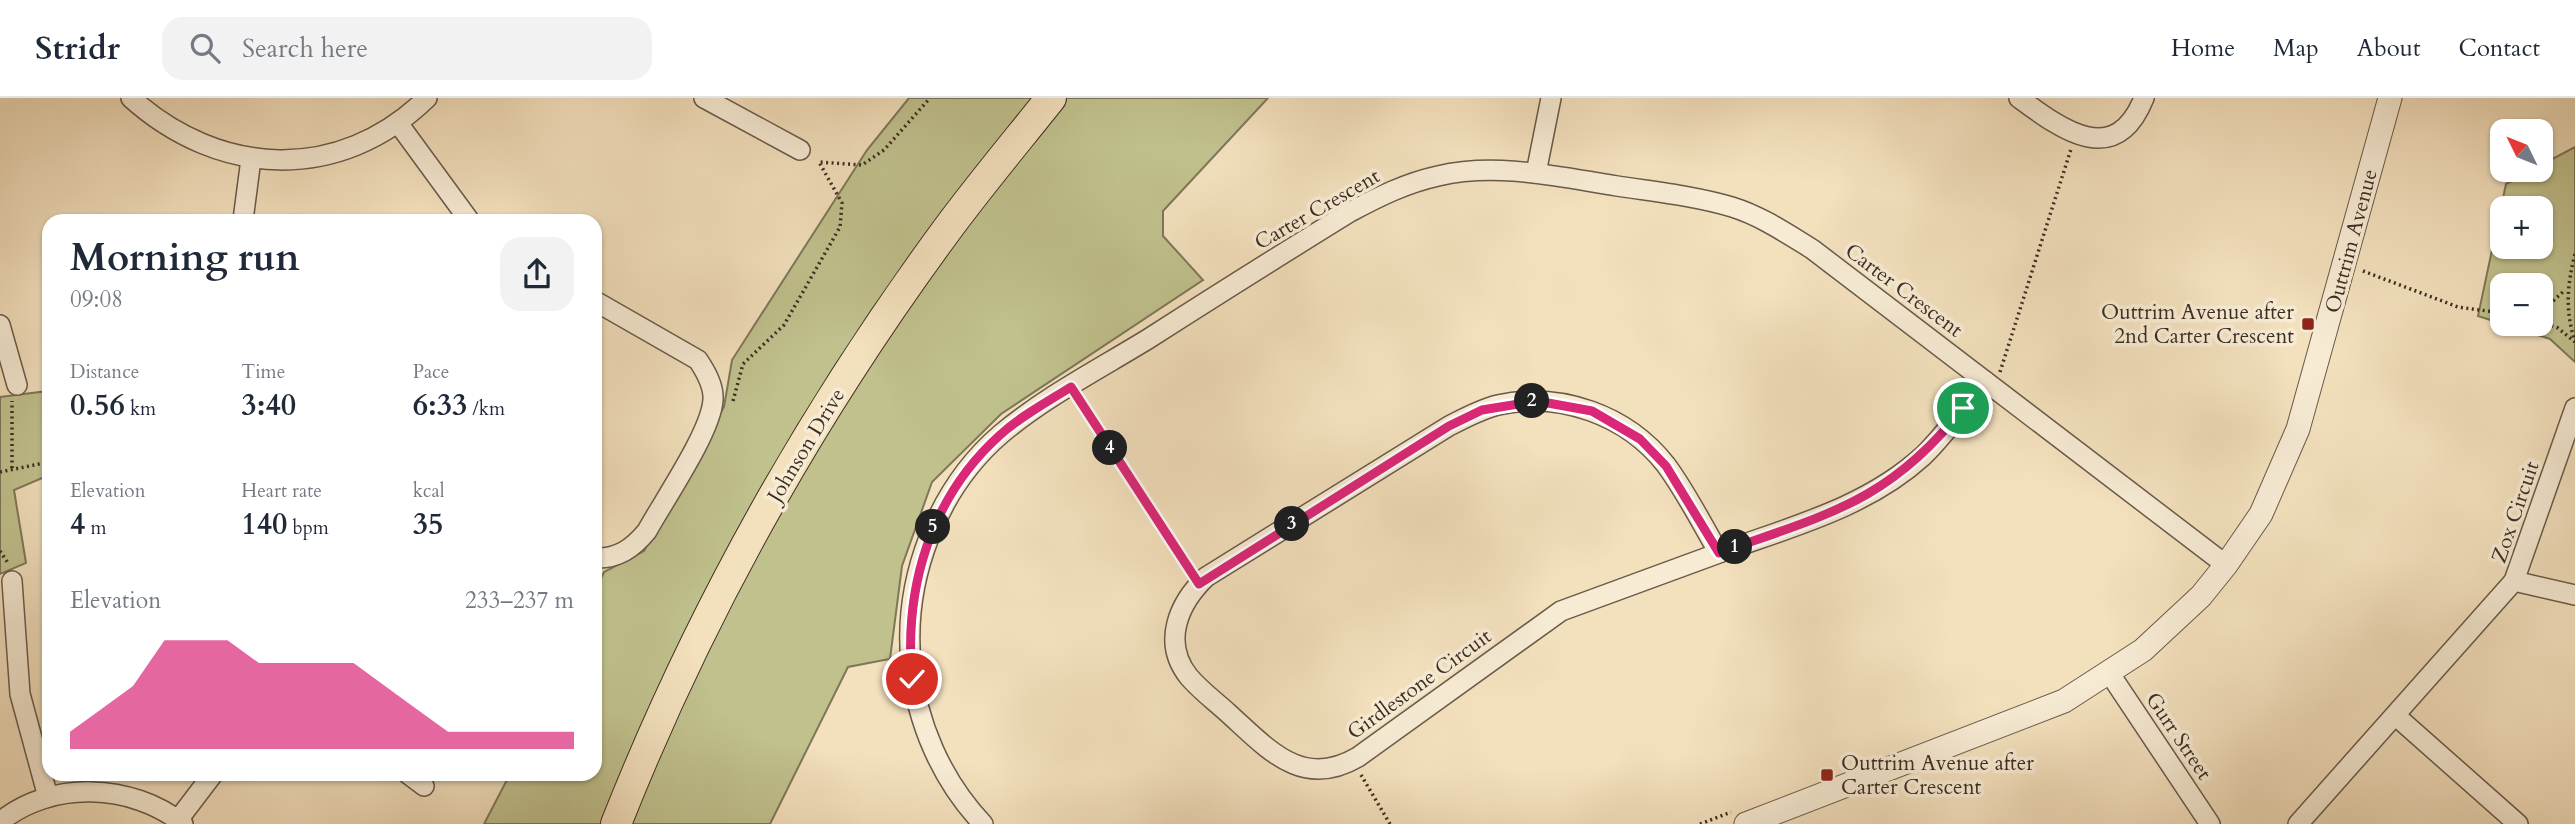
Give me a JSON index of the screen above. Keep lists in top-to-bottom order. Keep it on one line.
{"streets":{"main road":["Johnson Drive"],"street":["Carter Crescent","Outtrim Avenue","Zox Circuit","Girdlestone Circuit","Gurr Street"]},"crossings":[["Carter Crescent","Outtrim Avenue"],["Carter Crescent","Girdlestone Circuit"],["Outtrim Avenue","Gurr Street"]],"places":{"transit":["Outtrim Avenue after 2nd Carter Crescent","Outtrim Avenue after Carter Crescent"]},"north":"top left","page":{"header":"Stridr","search":"Search here","nav":["Home","Map","About","Contact"],"map_buttons":["+","−"],"heading":["Morning run","09:08"],"stats":[["Distance","0.56 km"],["Time","3:40"],["Pace","6:33 /km"],["Elevation","4 m"],["Heart rate","140 bpm"],["kcal","35"]],"pins":["2","4","3","5","1"],"chart":["Elevation","233–237 m"]}}
